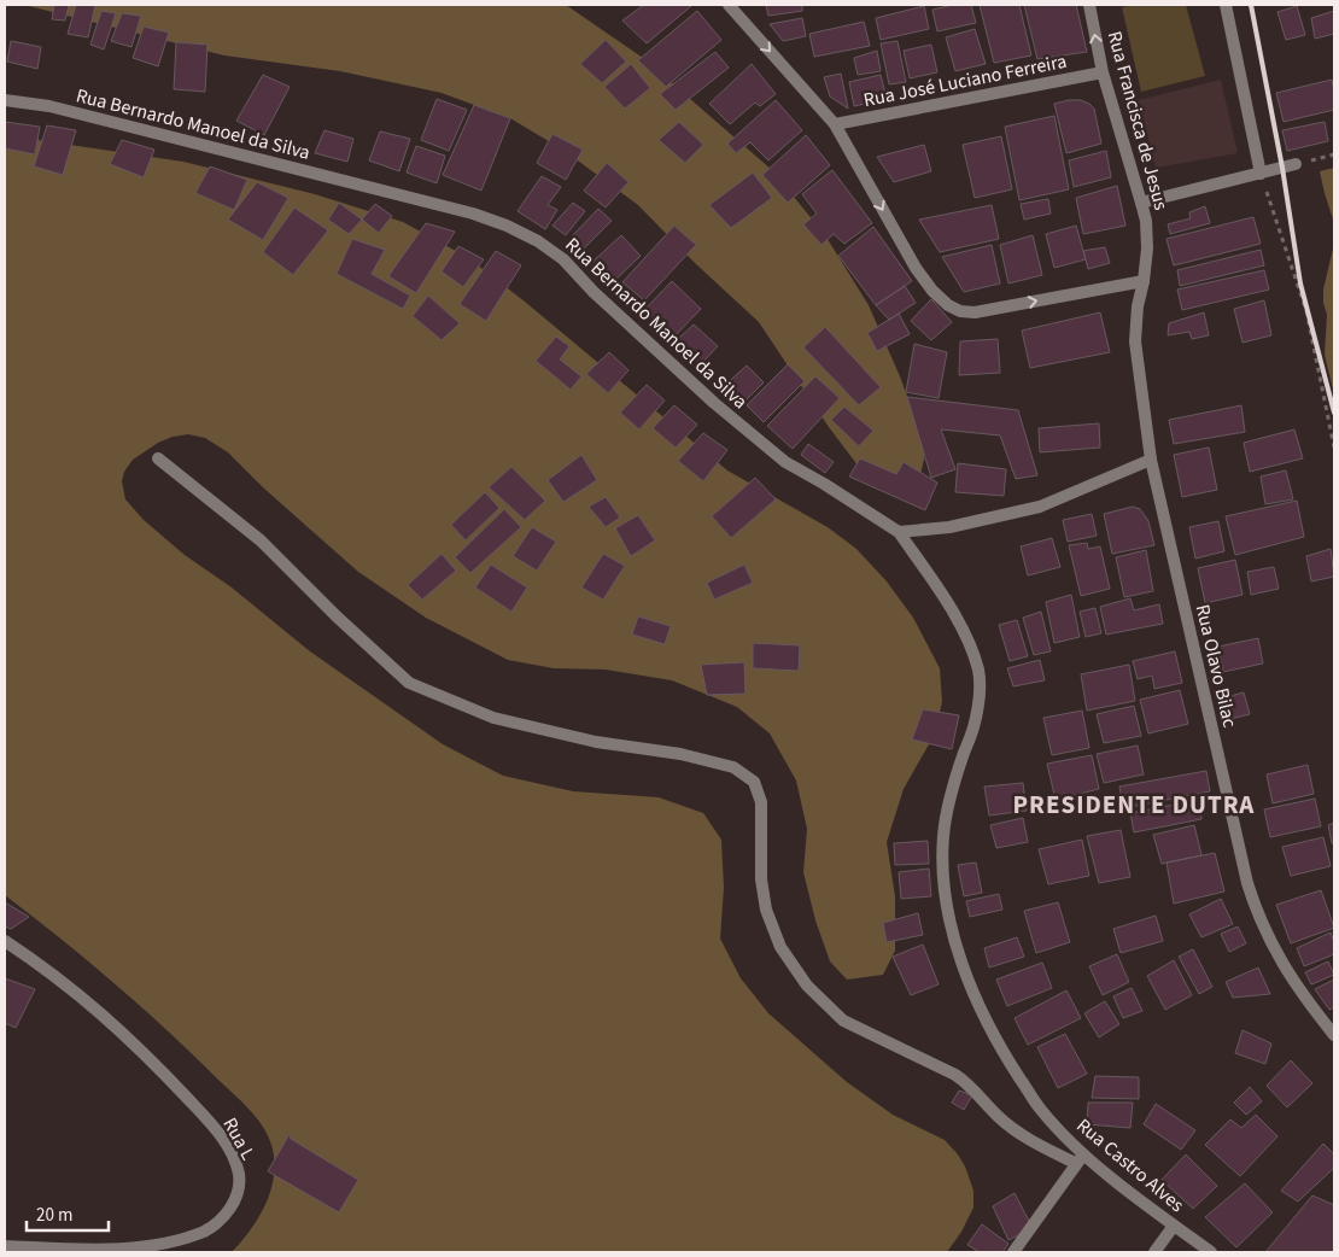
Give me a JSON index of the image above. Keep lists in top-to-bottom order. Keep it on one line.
{"streets":{"street":["Rua José Luciano Ferreira","Rua Francisca de Jesus","Rua Bernardo Manoel da Silva","Rua Olavo Bilac","Rua L","Rua Castro Alves"]},"crossings":[["Rua José Luciano Ferreira","Rua Francisca de Jesus"],["Rua Francisca de Jesus","Rua Olavo Bilac"],["Rua Bernardo Manoel da Silva","Rua Castro Alves"]],"districts":["PRESIDENTE DUTRA"],"scale_bar":"20 m"}
